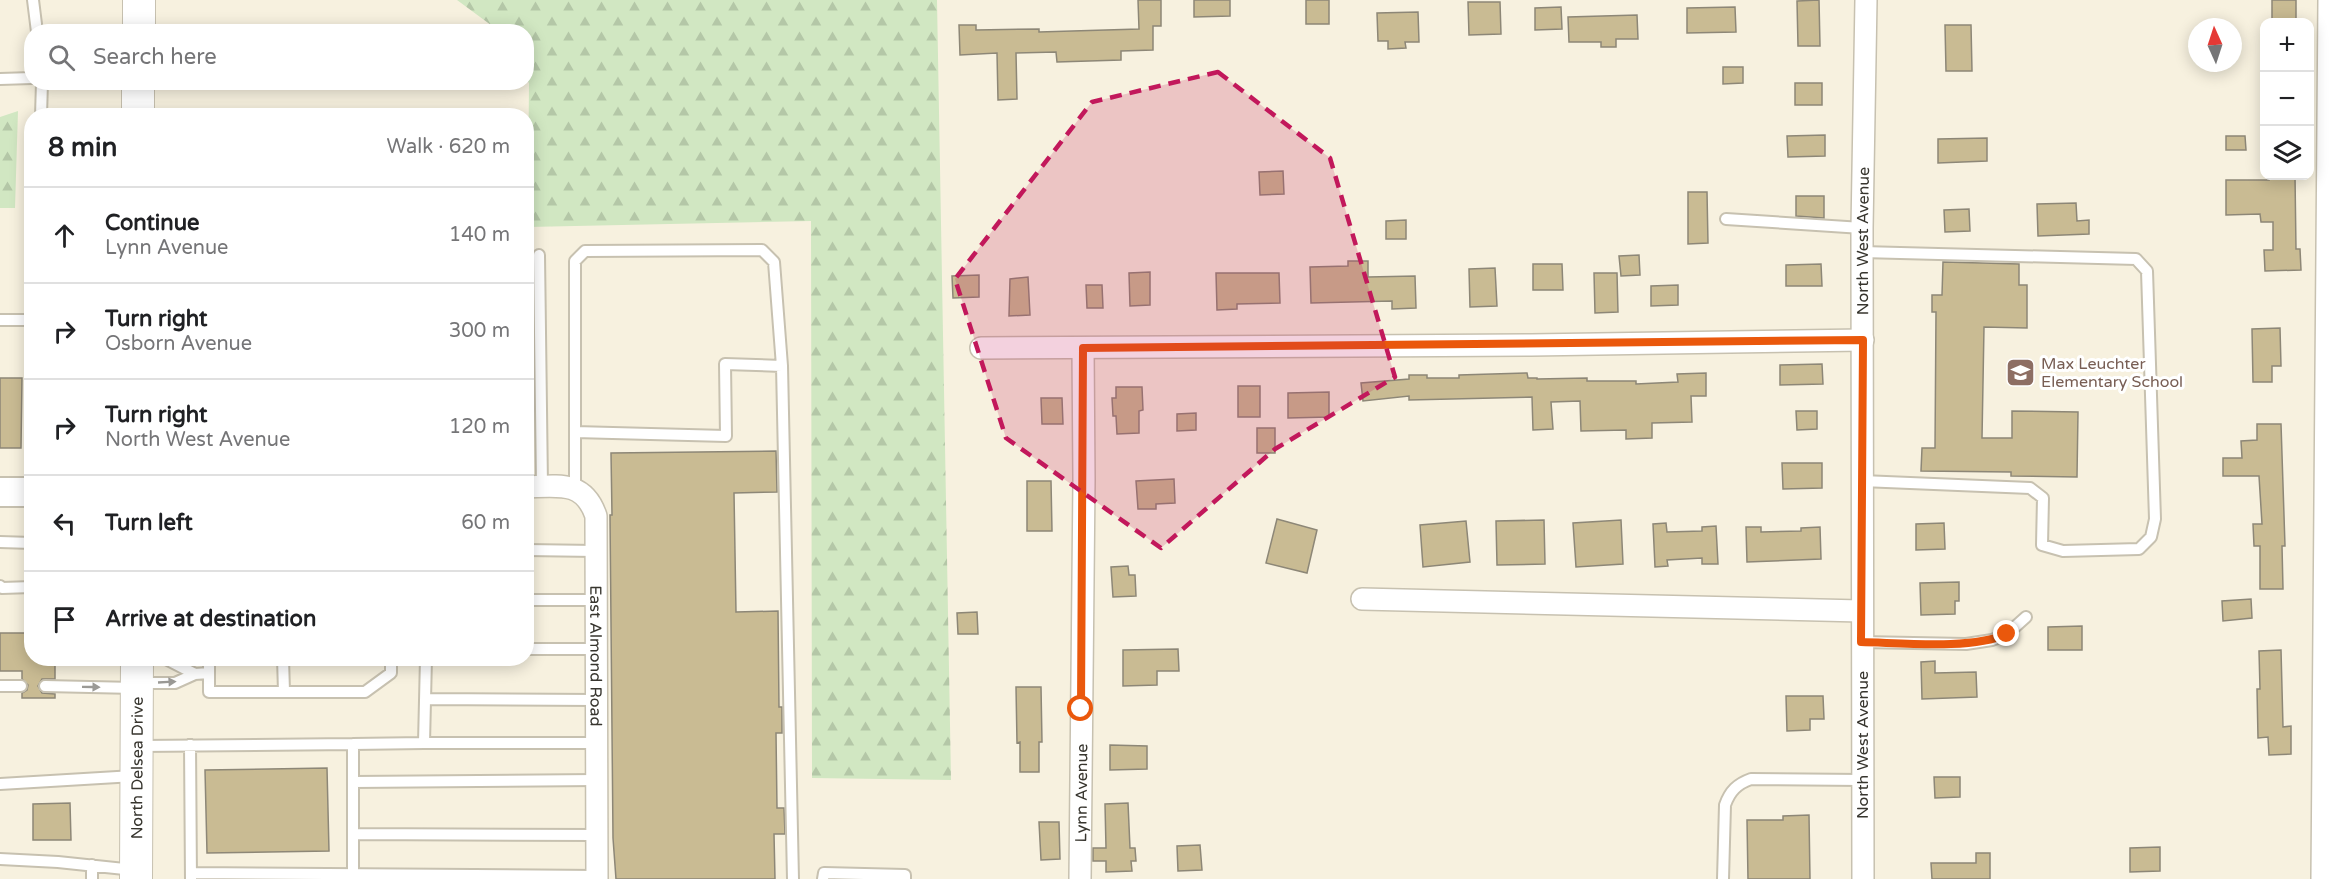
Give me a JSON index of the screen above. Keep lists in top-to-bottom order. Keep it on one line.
{"streets":{"main road":["North Delsea Drive"],"street":["North West Avenue","East Almond Road","Lynn Avenue"]},"places":{"school or university":["Max Leuchter Elementary School"]},"north":"top","page":{"map_buttons":["+","−"],"search":"Search here","heading":["8 min","Walk · 620 m"],"list":[["Continue","Lynn Avenue","140 m"],["Turn right","Osborn Avenue","300 m"],["Turn right","North West Avenue","120 m"],["Turn left","60 m"],"Arrive at destination"]}}
